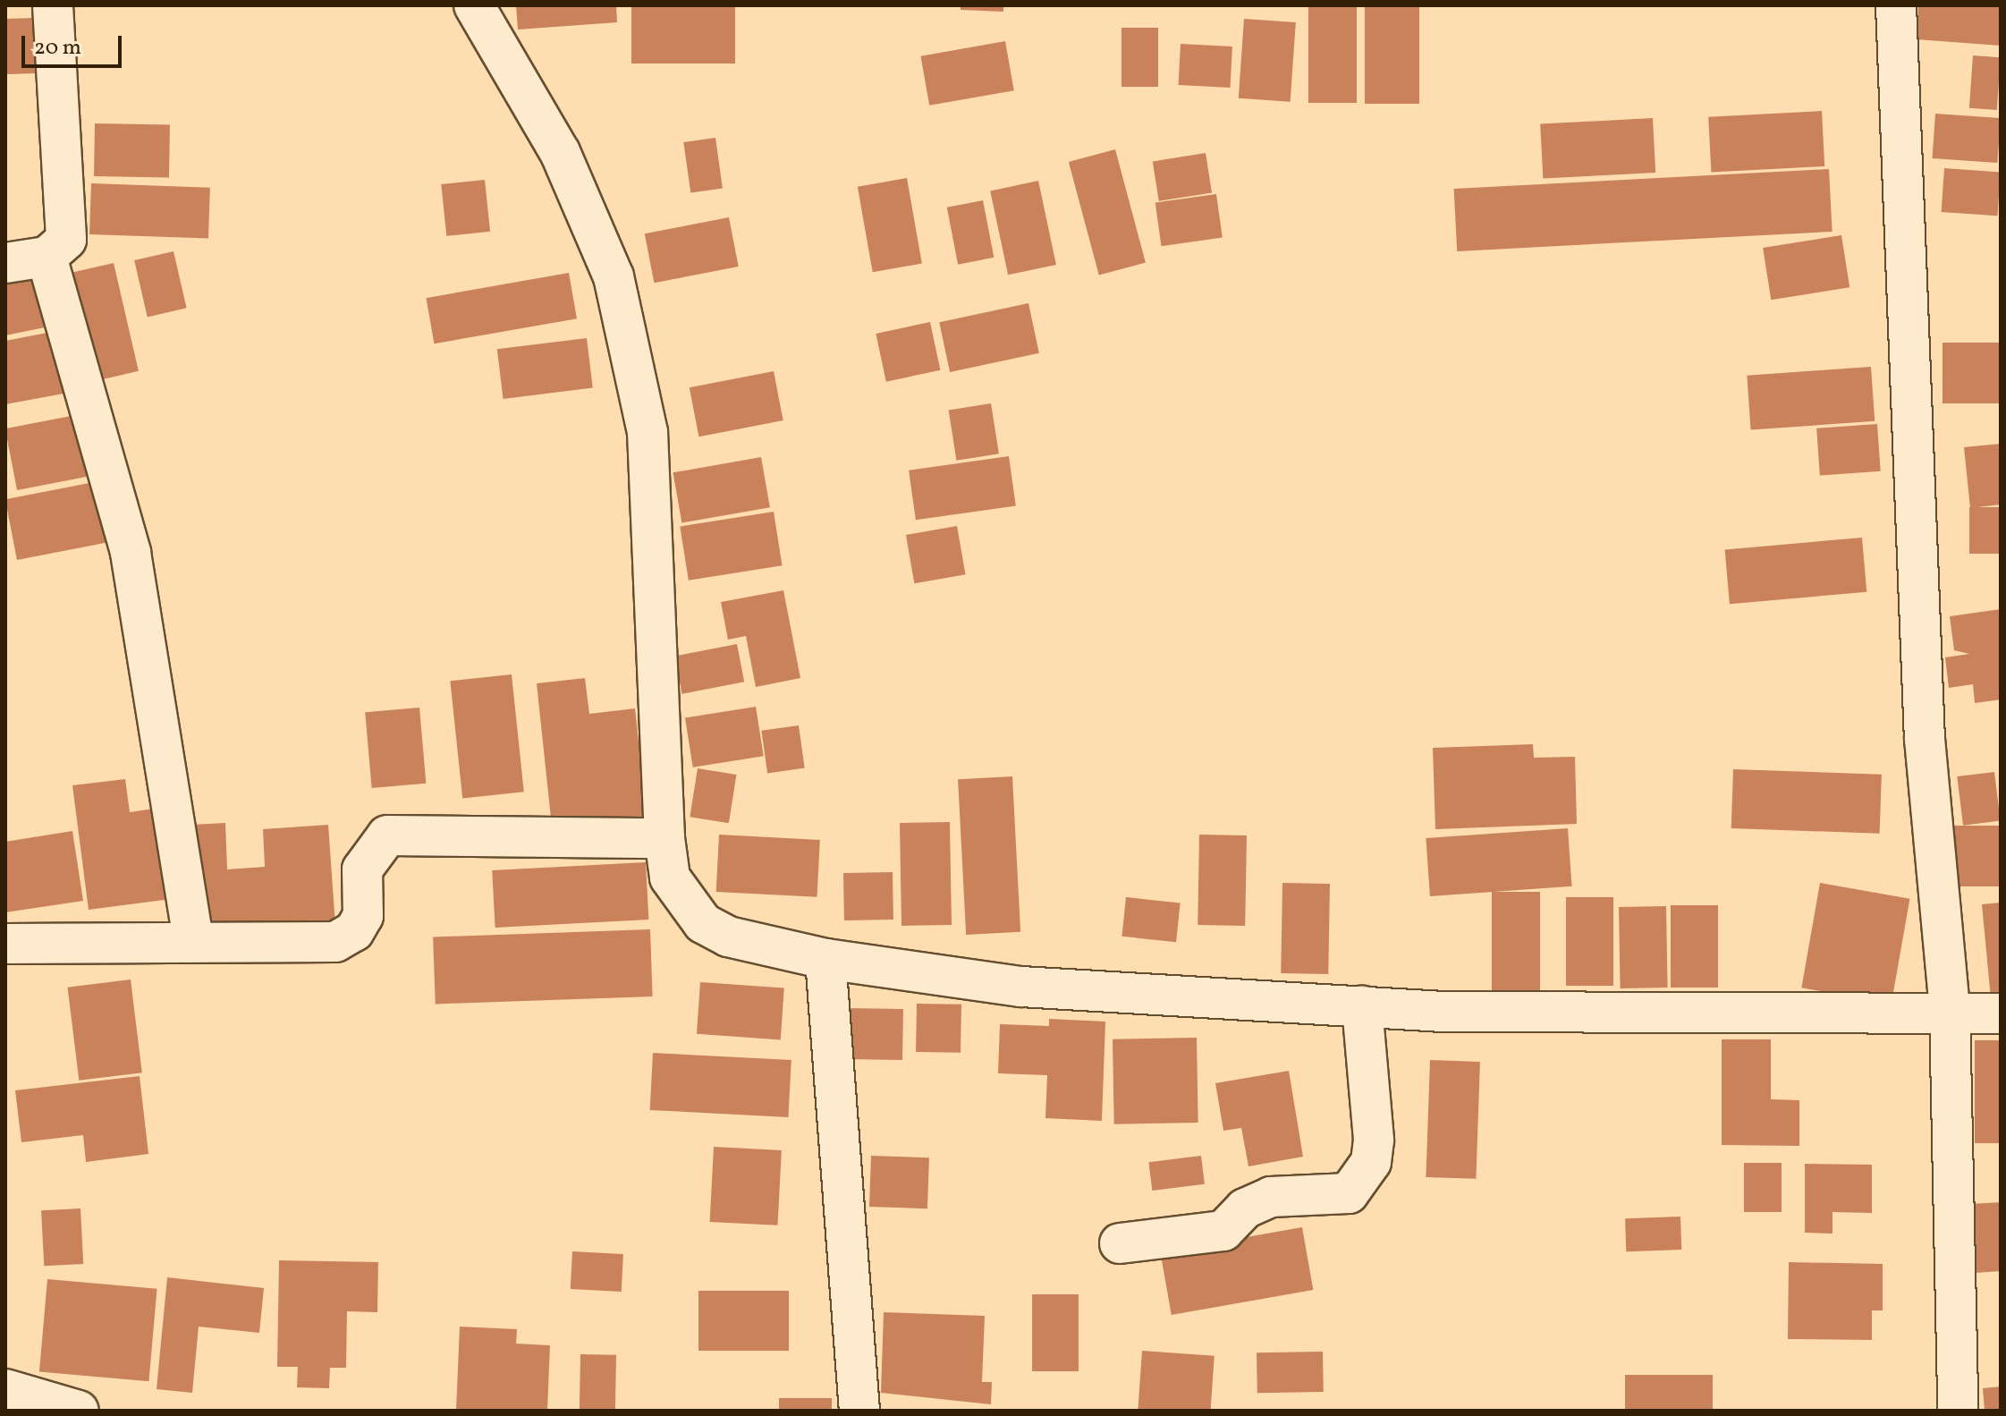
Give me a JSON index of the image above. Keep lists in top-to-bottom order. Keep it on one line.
{"scale_bar":"20 m"}
